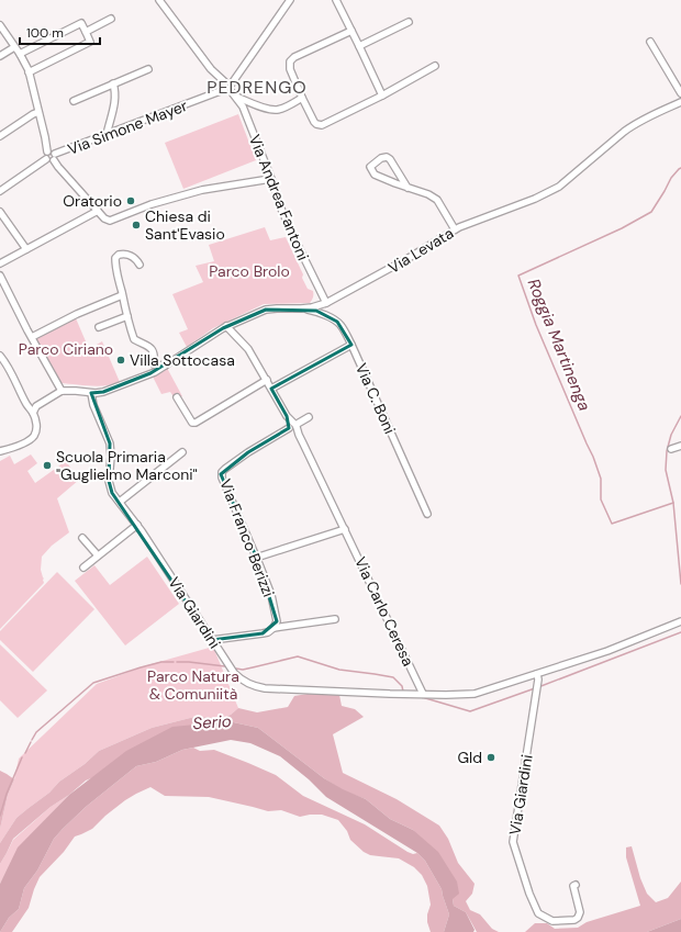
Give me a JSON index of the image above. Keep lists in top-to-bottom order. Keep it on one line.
{"streets":{"street":["Via Simone Mayer","Via Andrea Fantoni","Via Levata","Via C. Boni","Via Franco Berizzi","Via Carlo Ceresa","Via Giardini"]},"crossings":[["Via Andrea Fantoni","Via Levata"],["Via Levata","Via C. Boni"],["Via Levata","Via Carlo Ceresa"],["Via Levata","Via Giardini"],["Via Franco Berizzi","Via Carlo Ceresa"],["Via Carlo Ceresa","Via Giardini"]],"districts":["PEDRENGO"],"water":["Roggia Martinenga","Serio"],"parks":["Parco Brolo","Parco Ciriano","Parco Natura & Comuniità"],"places":["Oratorio","Chiesa di Sant'Evasio","Villa Sottocasa","Scuola Primaria \"Guglielmo Marconi\"","Gld"],"scale_bar":"100 m"}
